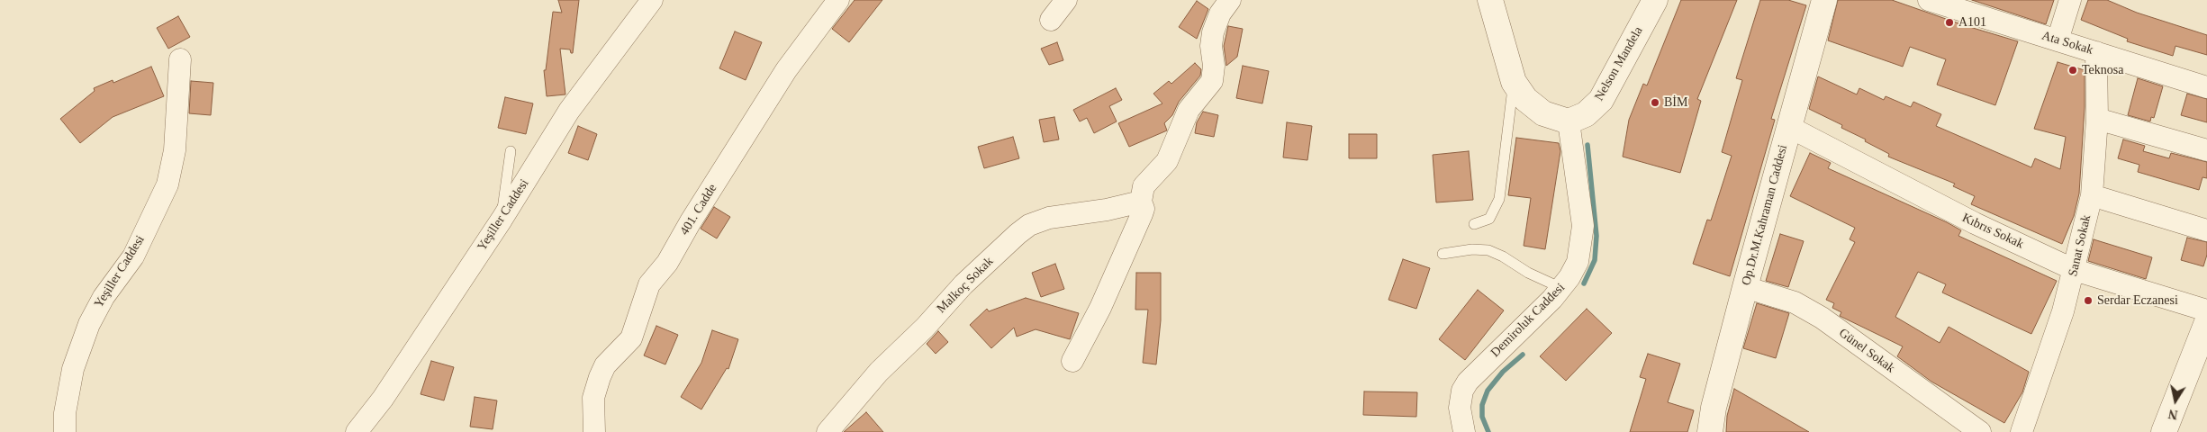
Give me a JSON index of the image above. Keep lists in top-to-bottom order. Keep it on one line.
{"streets":{"street":["Ata Sokak","Nelson Mandela","401. Cadde","Yeşiller Caddesi","Op.Dr.M.Kahraman Caddesi","Kıbrıs Sokak","Sanat Sokak","Malkoç Sokak","Demiroluk Caddesi","Günel Sokak"]},"crossings":[["Ata Sokak","Sanat Sokak"],["Nelson Mandela","Demiroluk Caddesi"],["Op.Dr.M.Kahraman Caddesi","Kıbrıs Sokak"],["Op.Dr.M.Kahraman Caddesi","Günel Sokak"],["Kıbrıs Sokak","Sanat Sokak"]],"places":["A101","Teknosa","BİM","Serdar Eczanesi"],"north":"bottom"}
